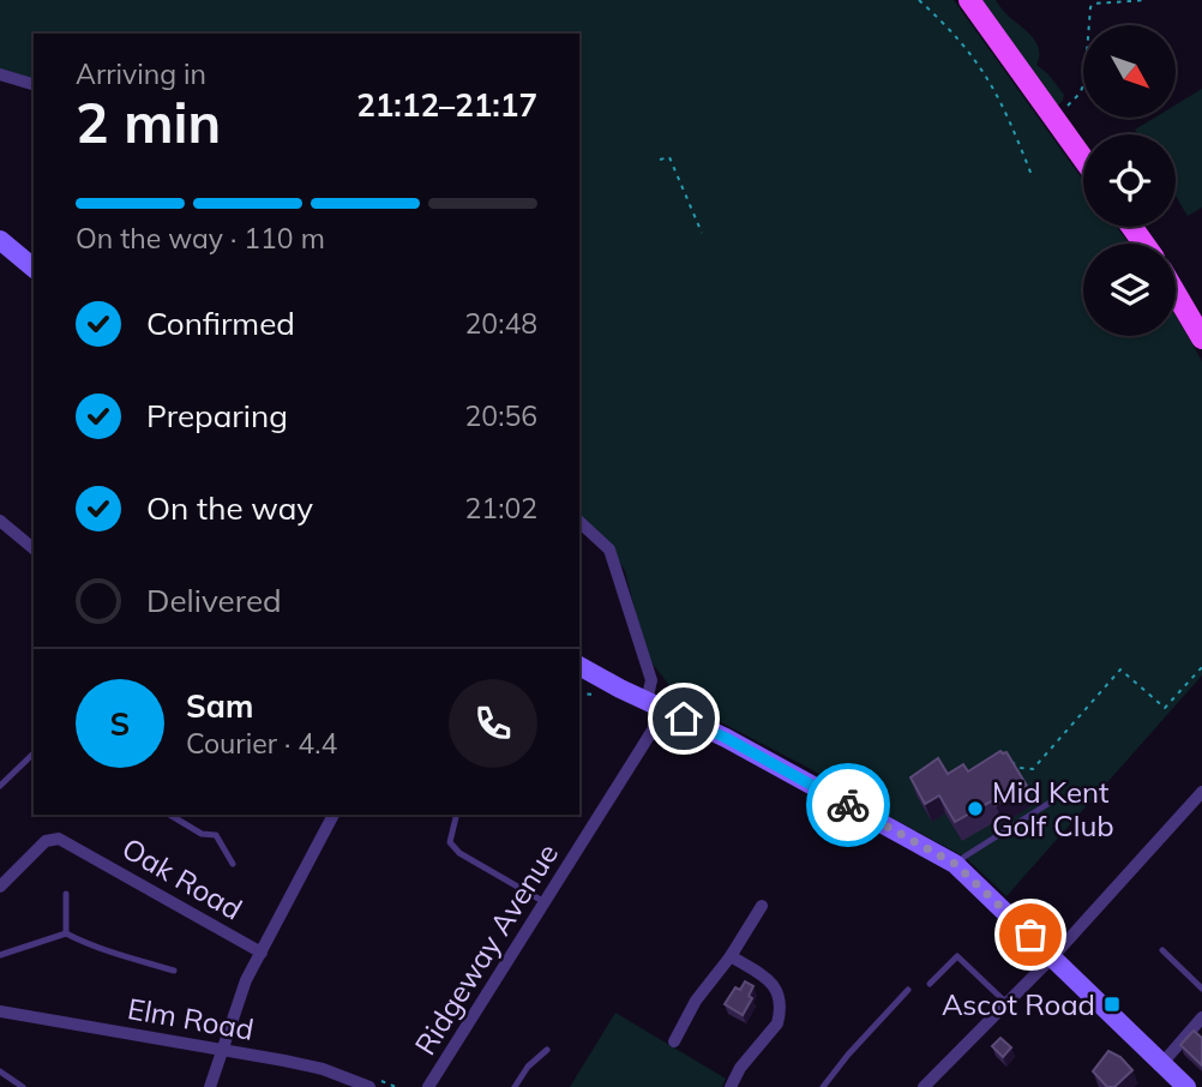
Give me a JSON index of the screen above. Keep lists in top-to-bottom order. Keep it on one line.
{"streets":{"street":["Oak Road","Ridgeway Avenue","Elm Road"]},"places":{"other":["Mid Kent Golf Club"],"transit":["Ascot Road"]},"north":"bottom right","page":{"heading":["2 min","Arriving in","21:12–21:17"],"panel":["Sam","Courier · 4.4"],"bar":"On the way · 110 m","list":[["Confirmed","20:48"],["Preparing","20:56"],["On the way","21:02"],"Delivered"],"round":"S"}}
